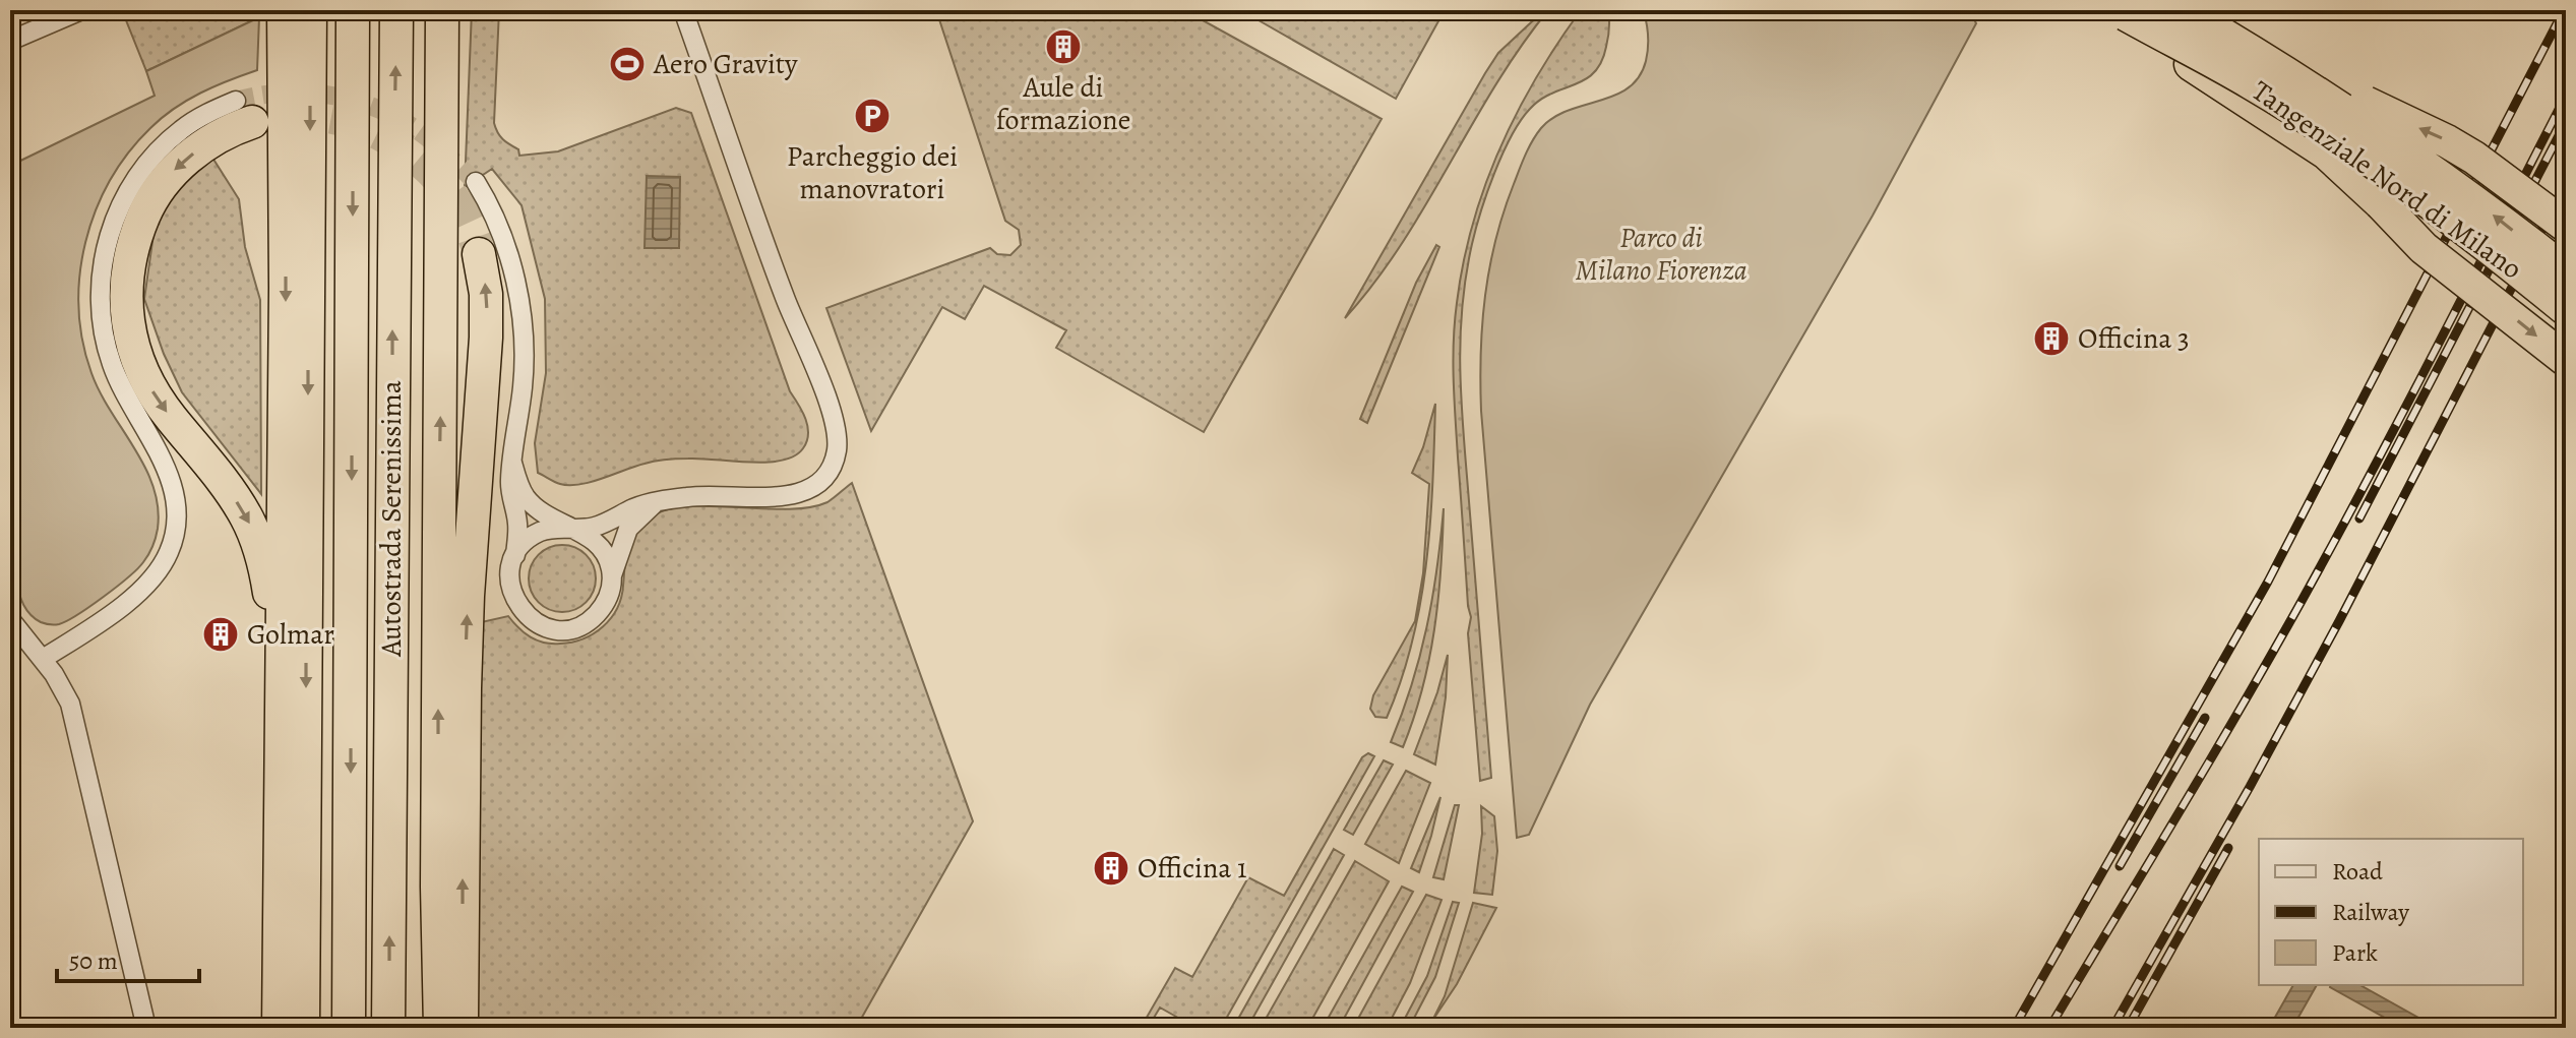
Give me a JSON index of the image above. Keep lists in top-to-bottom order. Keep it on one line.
{"streets":{"highway":["Tangenziale Nord di Milano","Autostrada Serenissima"]},"parks":["Parco di Milano Fiorenza"],"places":{"building":["Aule di formazione","Officina 3","Golmar","Officina 1"],"sports":["Aero Gravity"],"parking":["Parcheggio dei manovratori"]},"legend":["Road","Railway","Park"],"scale_bar":"50 m"}
